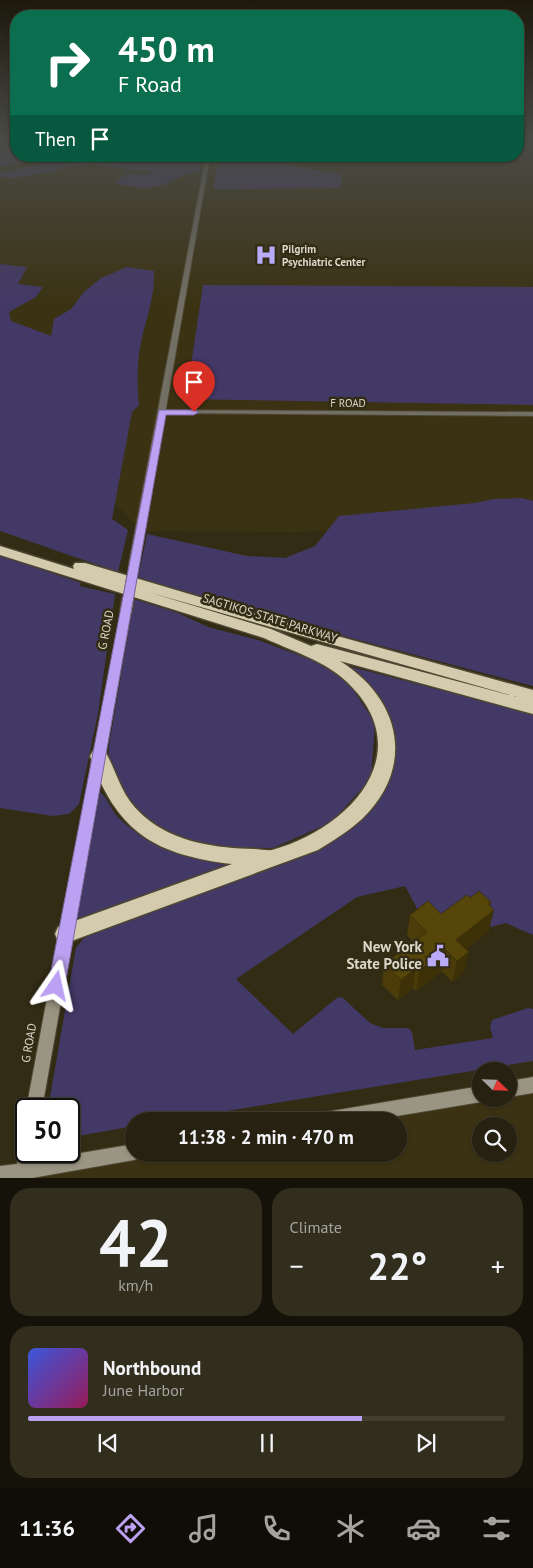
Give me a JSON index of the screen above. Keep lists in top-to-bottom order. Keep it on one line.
{"streets":{"highway":["SAGTIKOS STATE PARKWAY"],"main road":["G ROAD"],"street":["F ROAD"]},"crossings":[["F ROAD","G ROAD"]],"places":{"hospital":["Pilgrim Psychiatric Center"],"public building":["New York State Police"]},"north":"bottom right","page":{"turn":["450 m","F Road"],"then":"Then","limit":"50","trip":"11:38 · 2 min · 470 m","tile":[["42","km/h"],"Climate"],"heat":["−","22°","+"],"song":["Northbound","June Harbor"],"tabs":"11:36"}}
